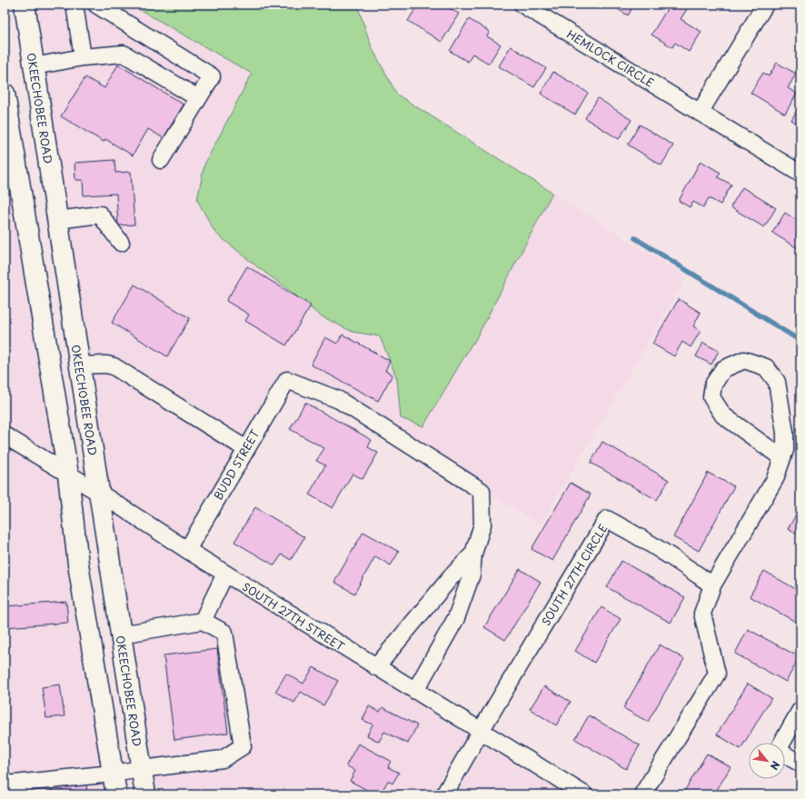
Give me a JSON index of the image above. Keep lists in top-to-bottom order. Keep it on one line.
{"streets":{"main road":["OKEECHOBEE ROAD"],"street":["HEMLOCK CIRCLE","BUDD STREET","SOUTH 27TH CIRCLE","SOUTH 27TH STREET"]},"crossings":[["OKEECHOBEE ROAD","SOUTH 27TH STREET"],["BUDD STREET","SOUTH 27TH STREET"],["SOUTH 27TH CIRCLE","SOUTH 27TH STREET"]],"north":"bottom right"}
